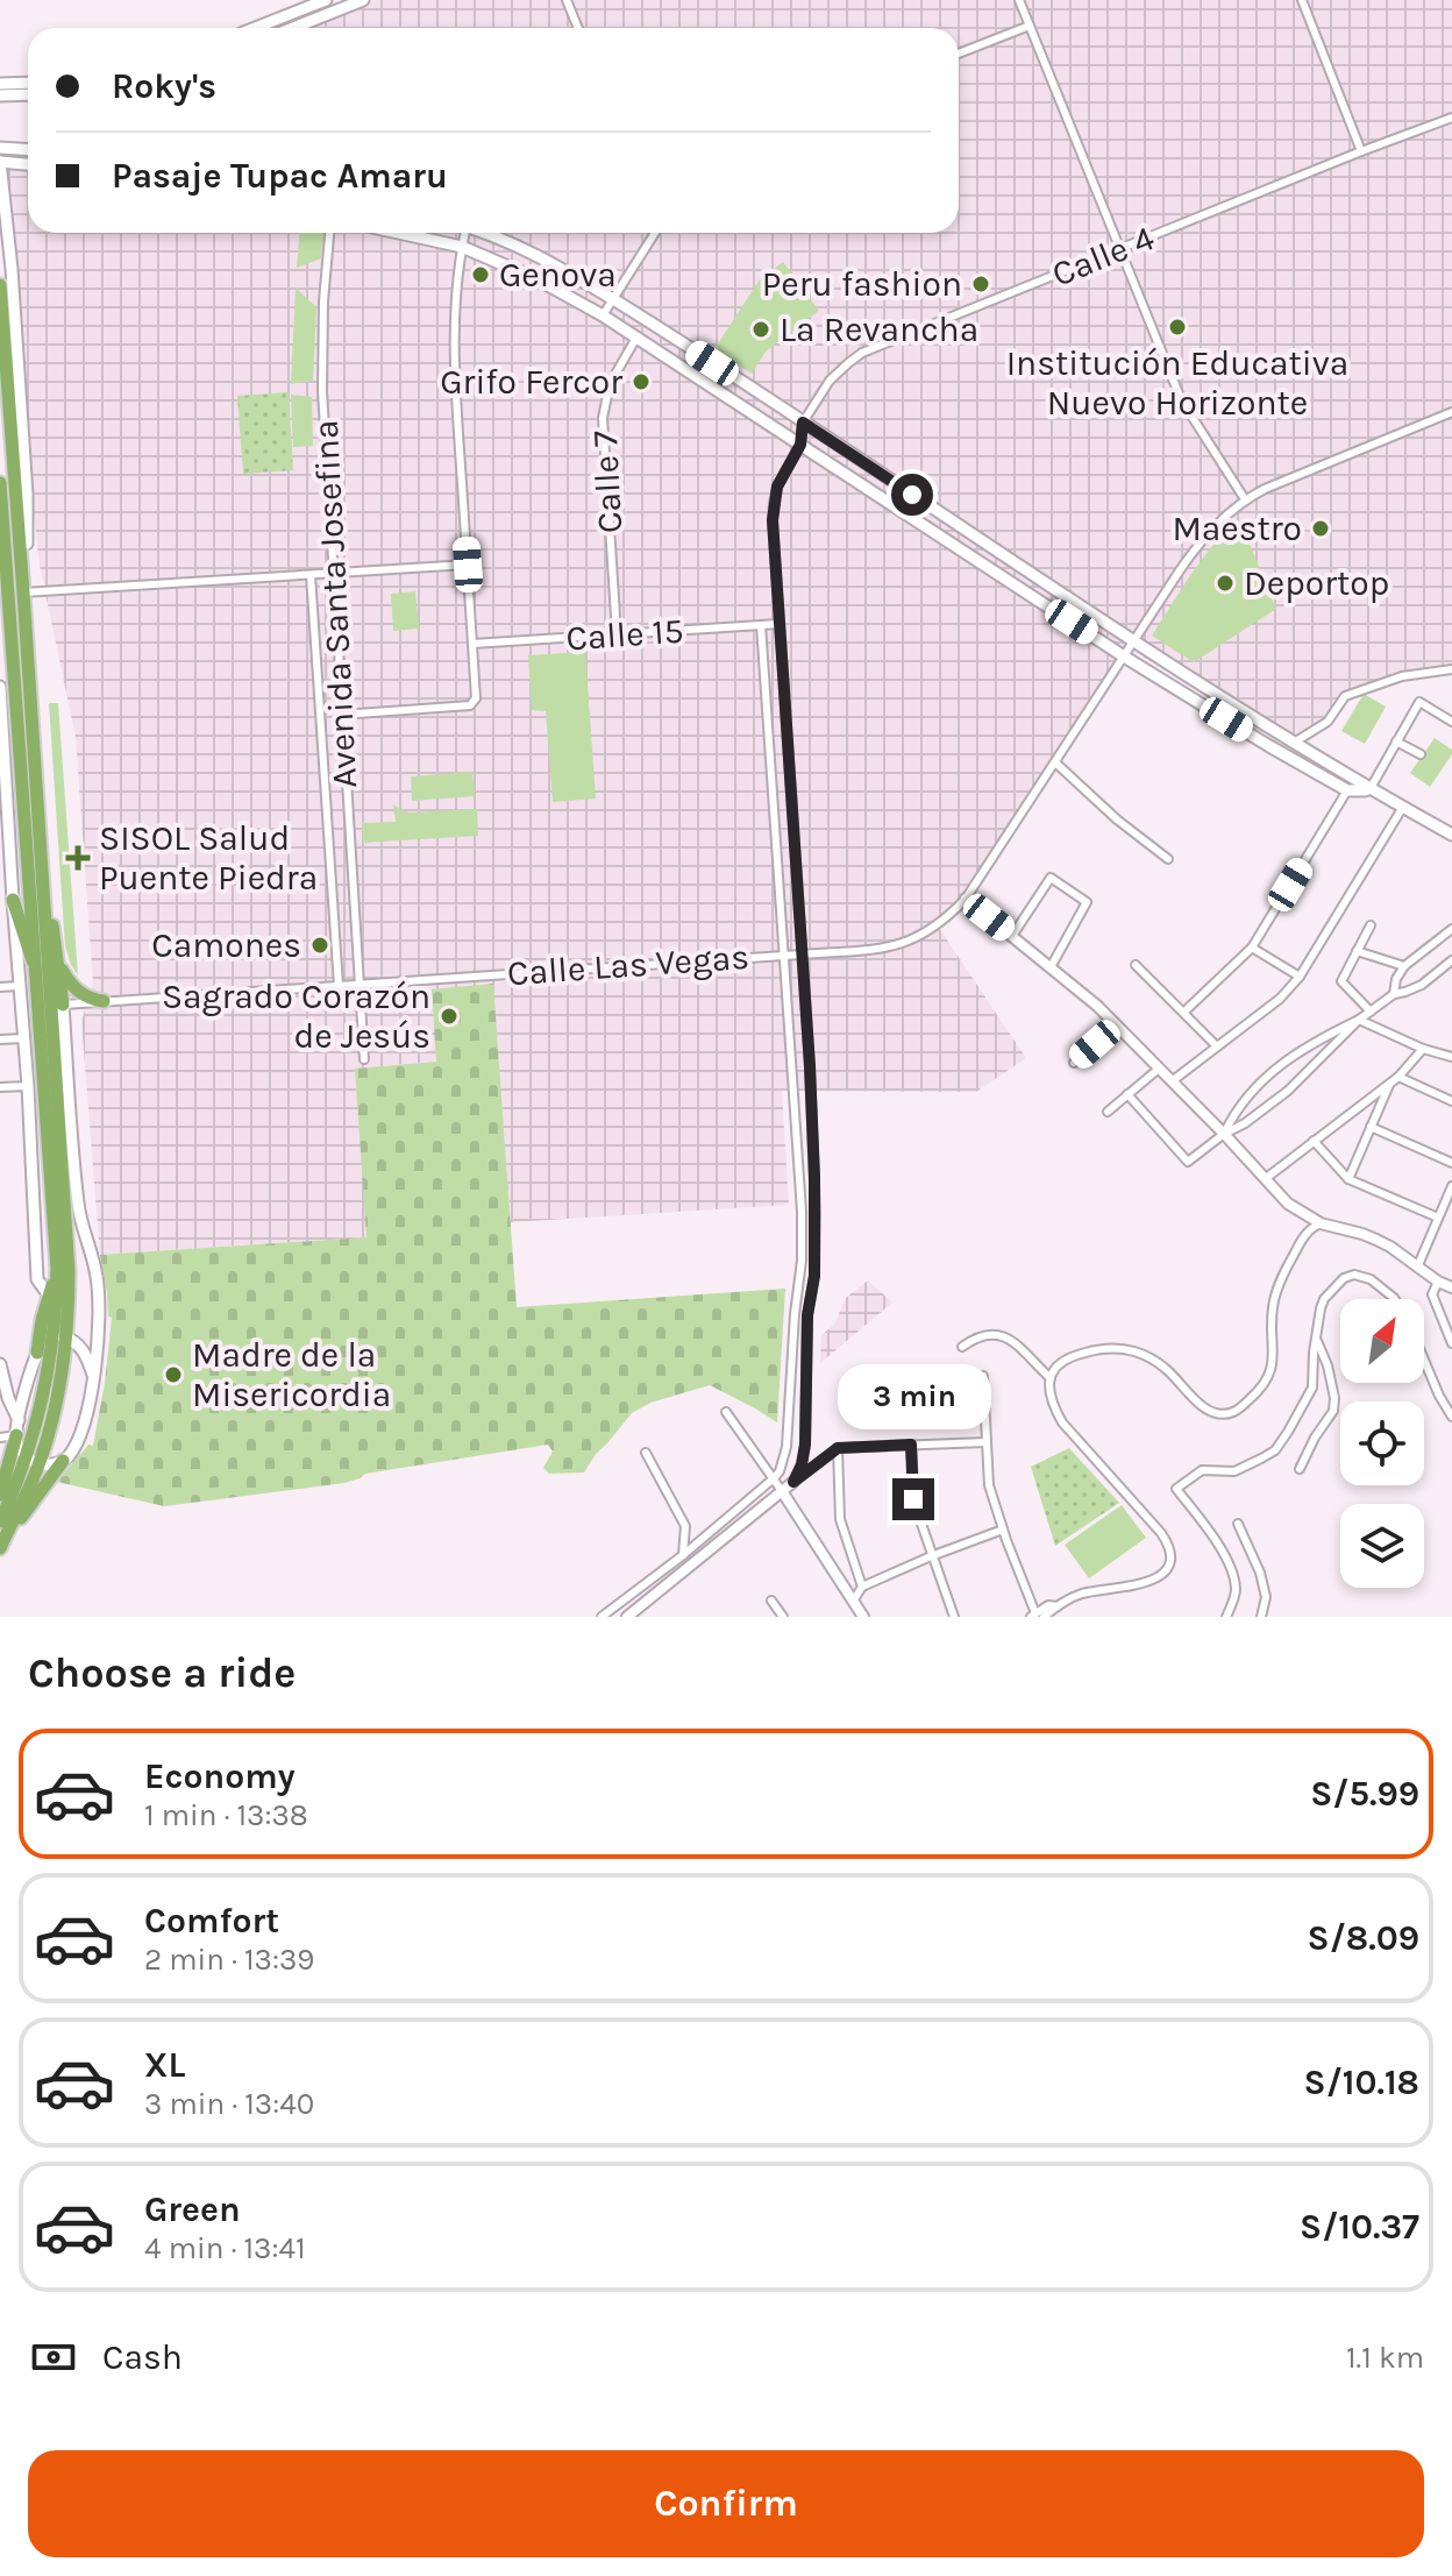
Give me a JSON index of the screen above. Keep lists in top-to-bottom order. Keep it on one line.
{"streets":{"street":["Calle 4","Calle 7","Avenida Santa Josefina","Calle 15","Calle Las Vegas"]},"crossings":[["Calle 7","Calle 15"],["Avenida Santa Josefina","Calle Las Vegas"]],"places":{"other":["Genova","Peru fashion","Institución Educativa Nuevo Horizonte","La Revancha","Grifo Fercor","Maestro","Deportop","Camones","Sagrado Corazón de Jesús","Madre de la Misericordia"],"health":["SISOL Salud Puente Piedra"]},"north":"top right","page":{"banner":["Roky's","Pasaje Tupac Amaru"],"bubble":"3 min","heading":"Choose a ride","list":[{"name":"Economy","note":"1 min · 13:38","value":"S/5.99"},{"name":"Comfort","note":"2 min · 13:39","value":"S/8.09"},{"name":"XL","note":"3 min · 13:40","value":"S/10.18"},{"name":"Green","note":"4 min · 13:41","value":"S/10.37"}],"pay":["Cash","1.1 km"],"buttons":"Confirm"}}
